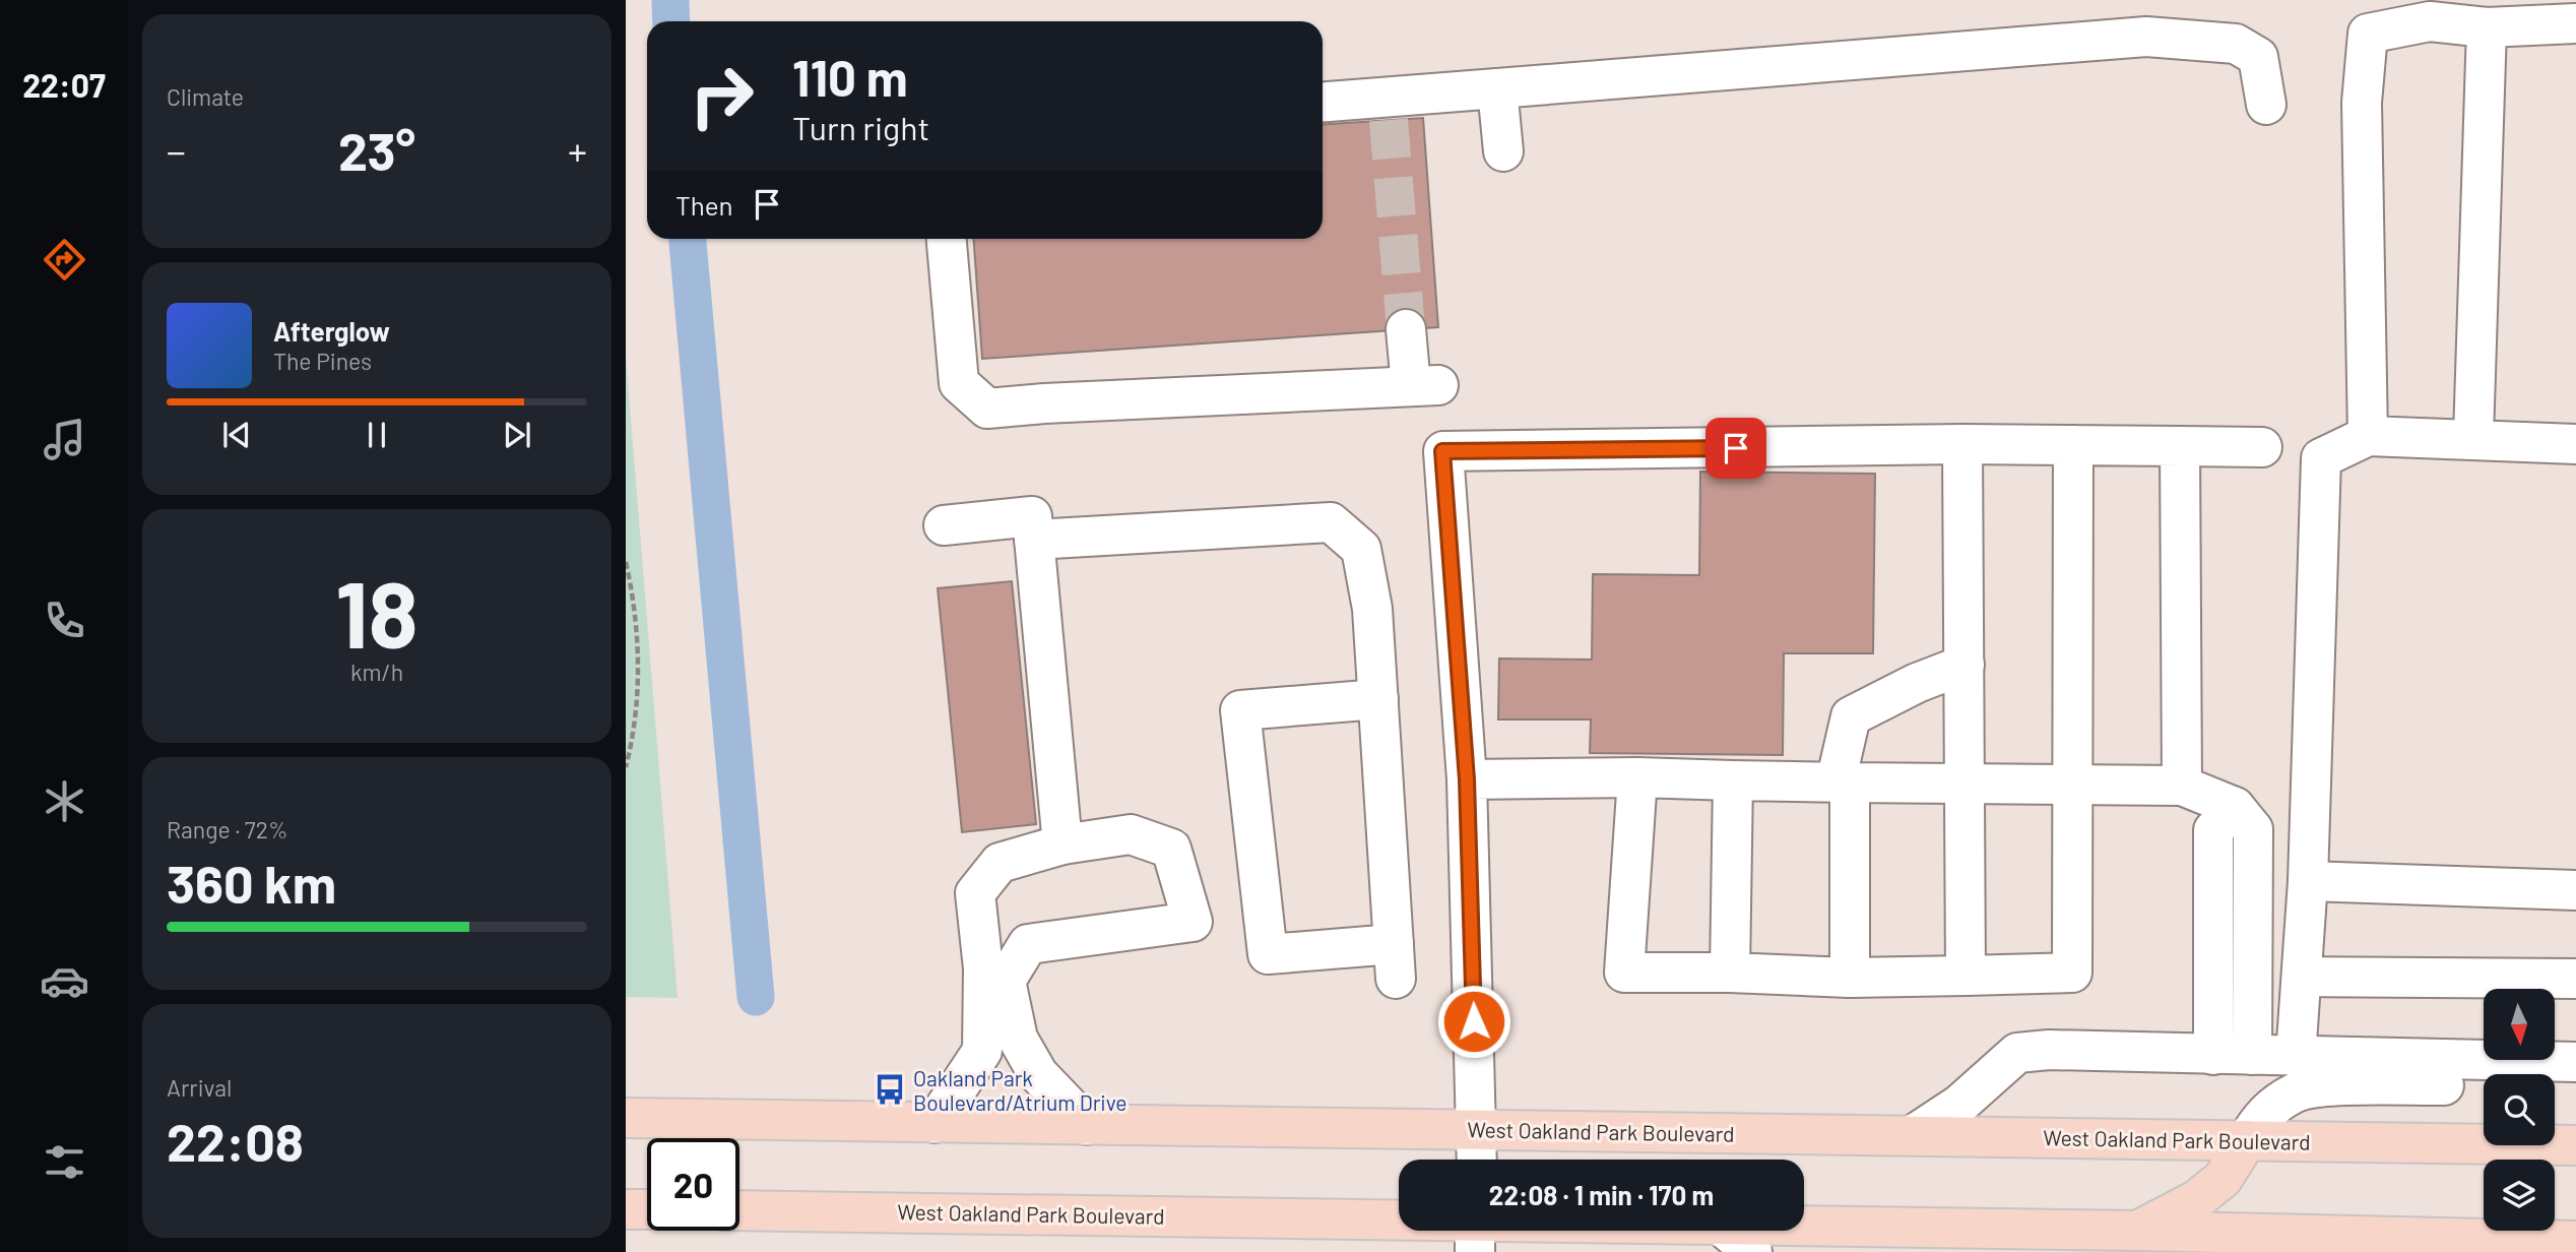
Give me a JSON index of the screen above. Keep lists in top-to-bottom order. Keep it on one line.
{"streets":{"main road":["West Oakland Park Boulevard"]},"places":{"bus stop":["Oakland Park Boulevard/Atrium Drive"]},"north":"bottom","page":{"tabs":"22:07","tile":["Climate",["18","km/h"],["Range · 72%","360 km"],["Arrival","22:08"]],"turn":["110 m","Turn right"],"heat":["−","23°","+"],"then":"Then","song":["Afterglow","The Pines"],"limit":"20","trip":"22:08 · 1 min · 170 m"}}
